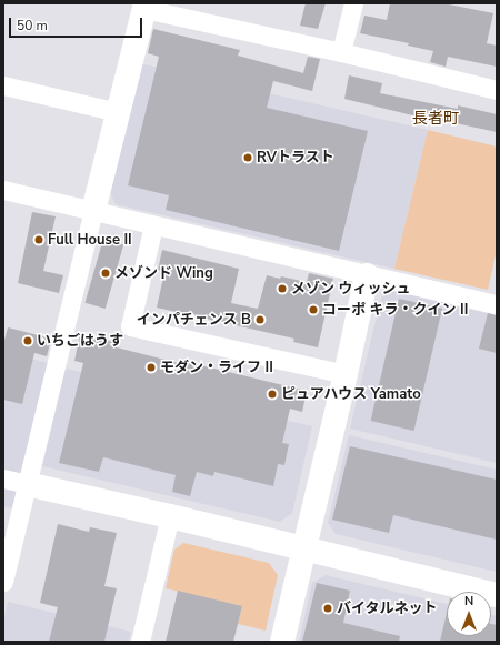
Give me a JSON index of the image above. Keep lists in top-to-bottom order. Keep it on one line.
{"districts":["長者町"],"places":["RVトラスト","Full House II","メゾンド Wing","メゾン ウィッシュ","コーポ キラ・クイン II","インパチェンス B","いちごはうす","モダン・ライフ II","ピュアハウス Yamato","バイタルネット"],"scale_bar":"50 m","north":"top"}
